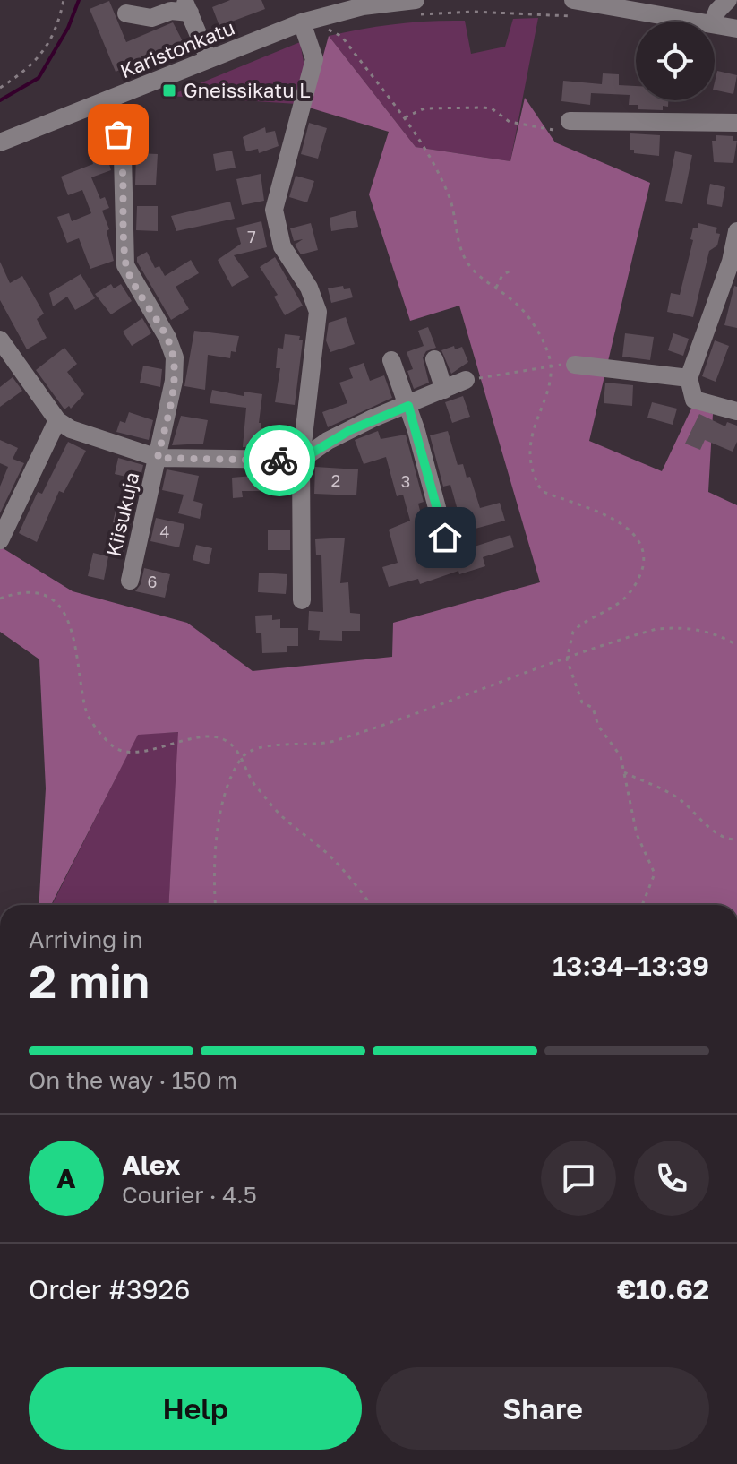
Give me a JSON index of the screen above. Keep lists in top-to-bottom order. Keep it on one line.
{"streets":{"street":["Karistonkatu","Kiisukuja"]},"crossings":[["Karistonkatu","Kiisukuja"]],"places":{"transit":["Gneissikatu L"]},"house_numbers":["7","2","3","4","6"],"page":{"heading":["2 min","Arriving in","13:34–13:39"],"panel":["Alex","Courier · 4.5","Order #3926","€10.62"],"bar":"On the way · 150 m","round":"A","buttons":["Help","Share"]}}
